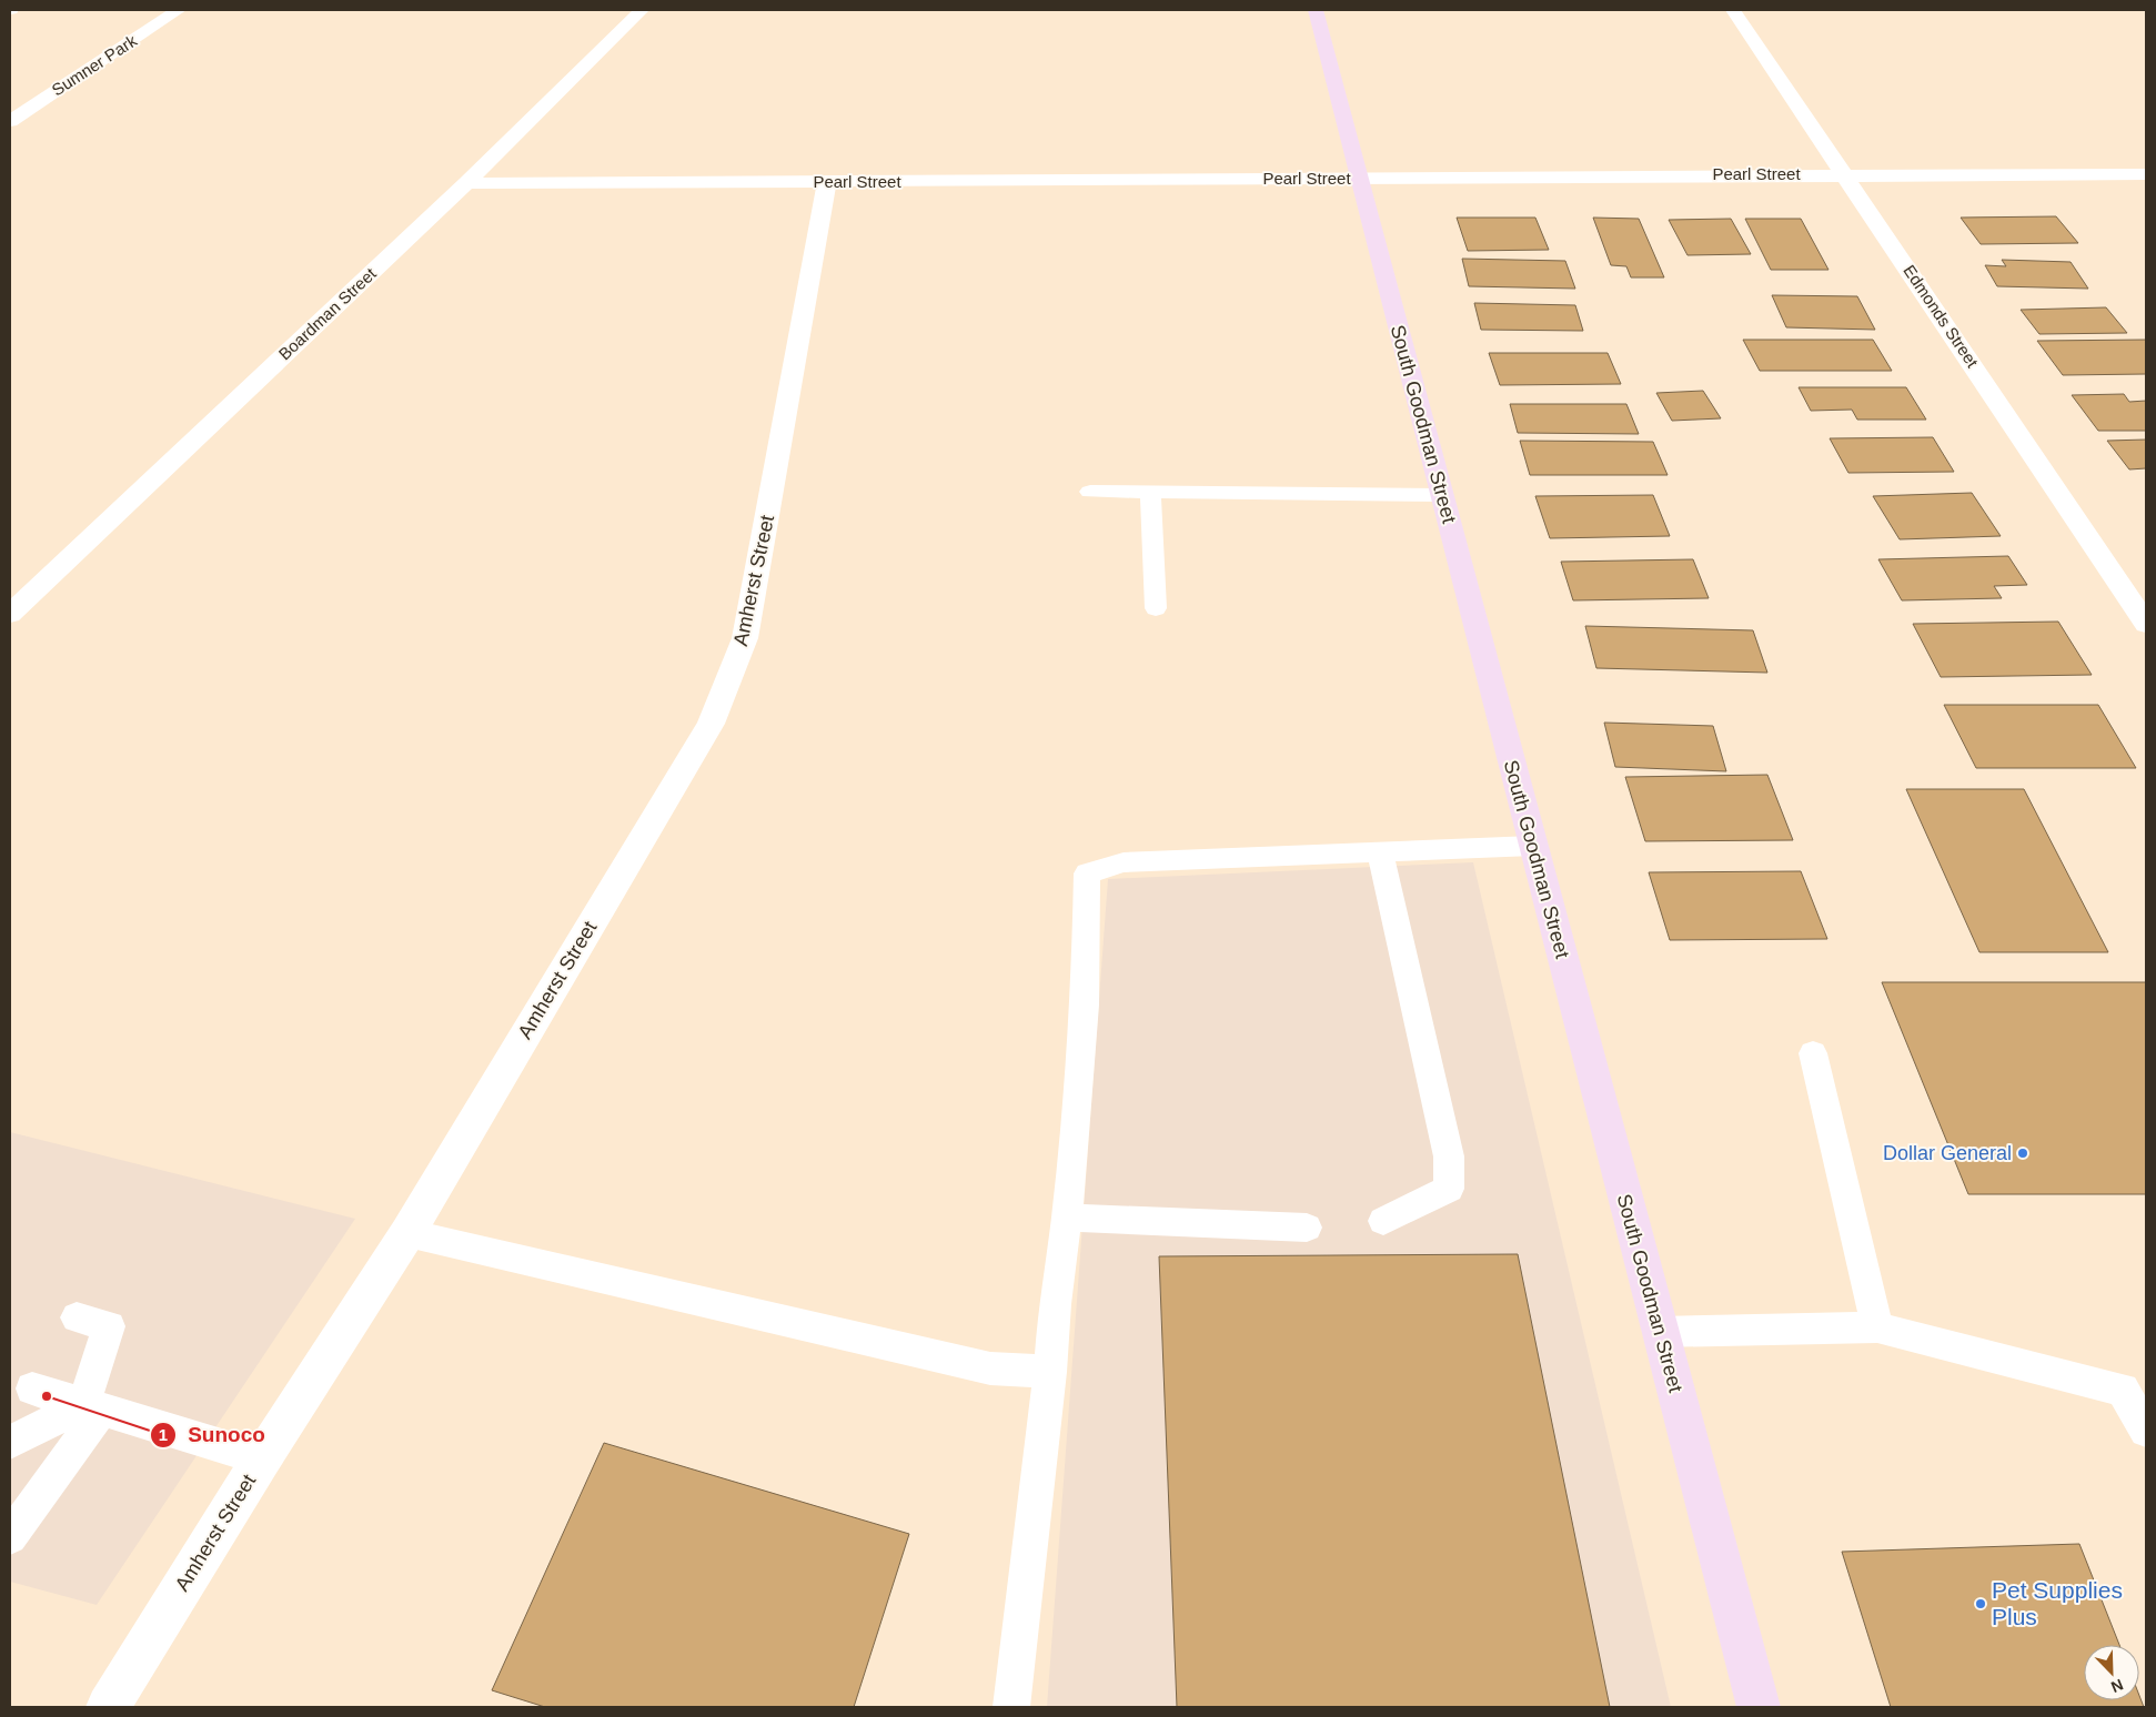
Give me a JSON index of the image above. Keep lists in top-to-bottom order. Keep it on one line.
{"streets":{"main road":["South Goodman Street"],"street":["Sumner Park","Pearl Street","Boardman Street","Edmonds Street","Amherst Street"]},"crossings":[["Pearl Street","Boardman Street"],["Pearl Street","Edmonds Street"],["Pearl Street","South Goodman Street"],["Pearl Street","Amherst Street"]],"places":["Dollar General","Sunoco","Pet Supplies Plus"],"north":"bottom right"}
